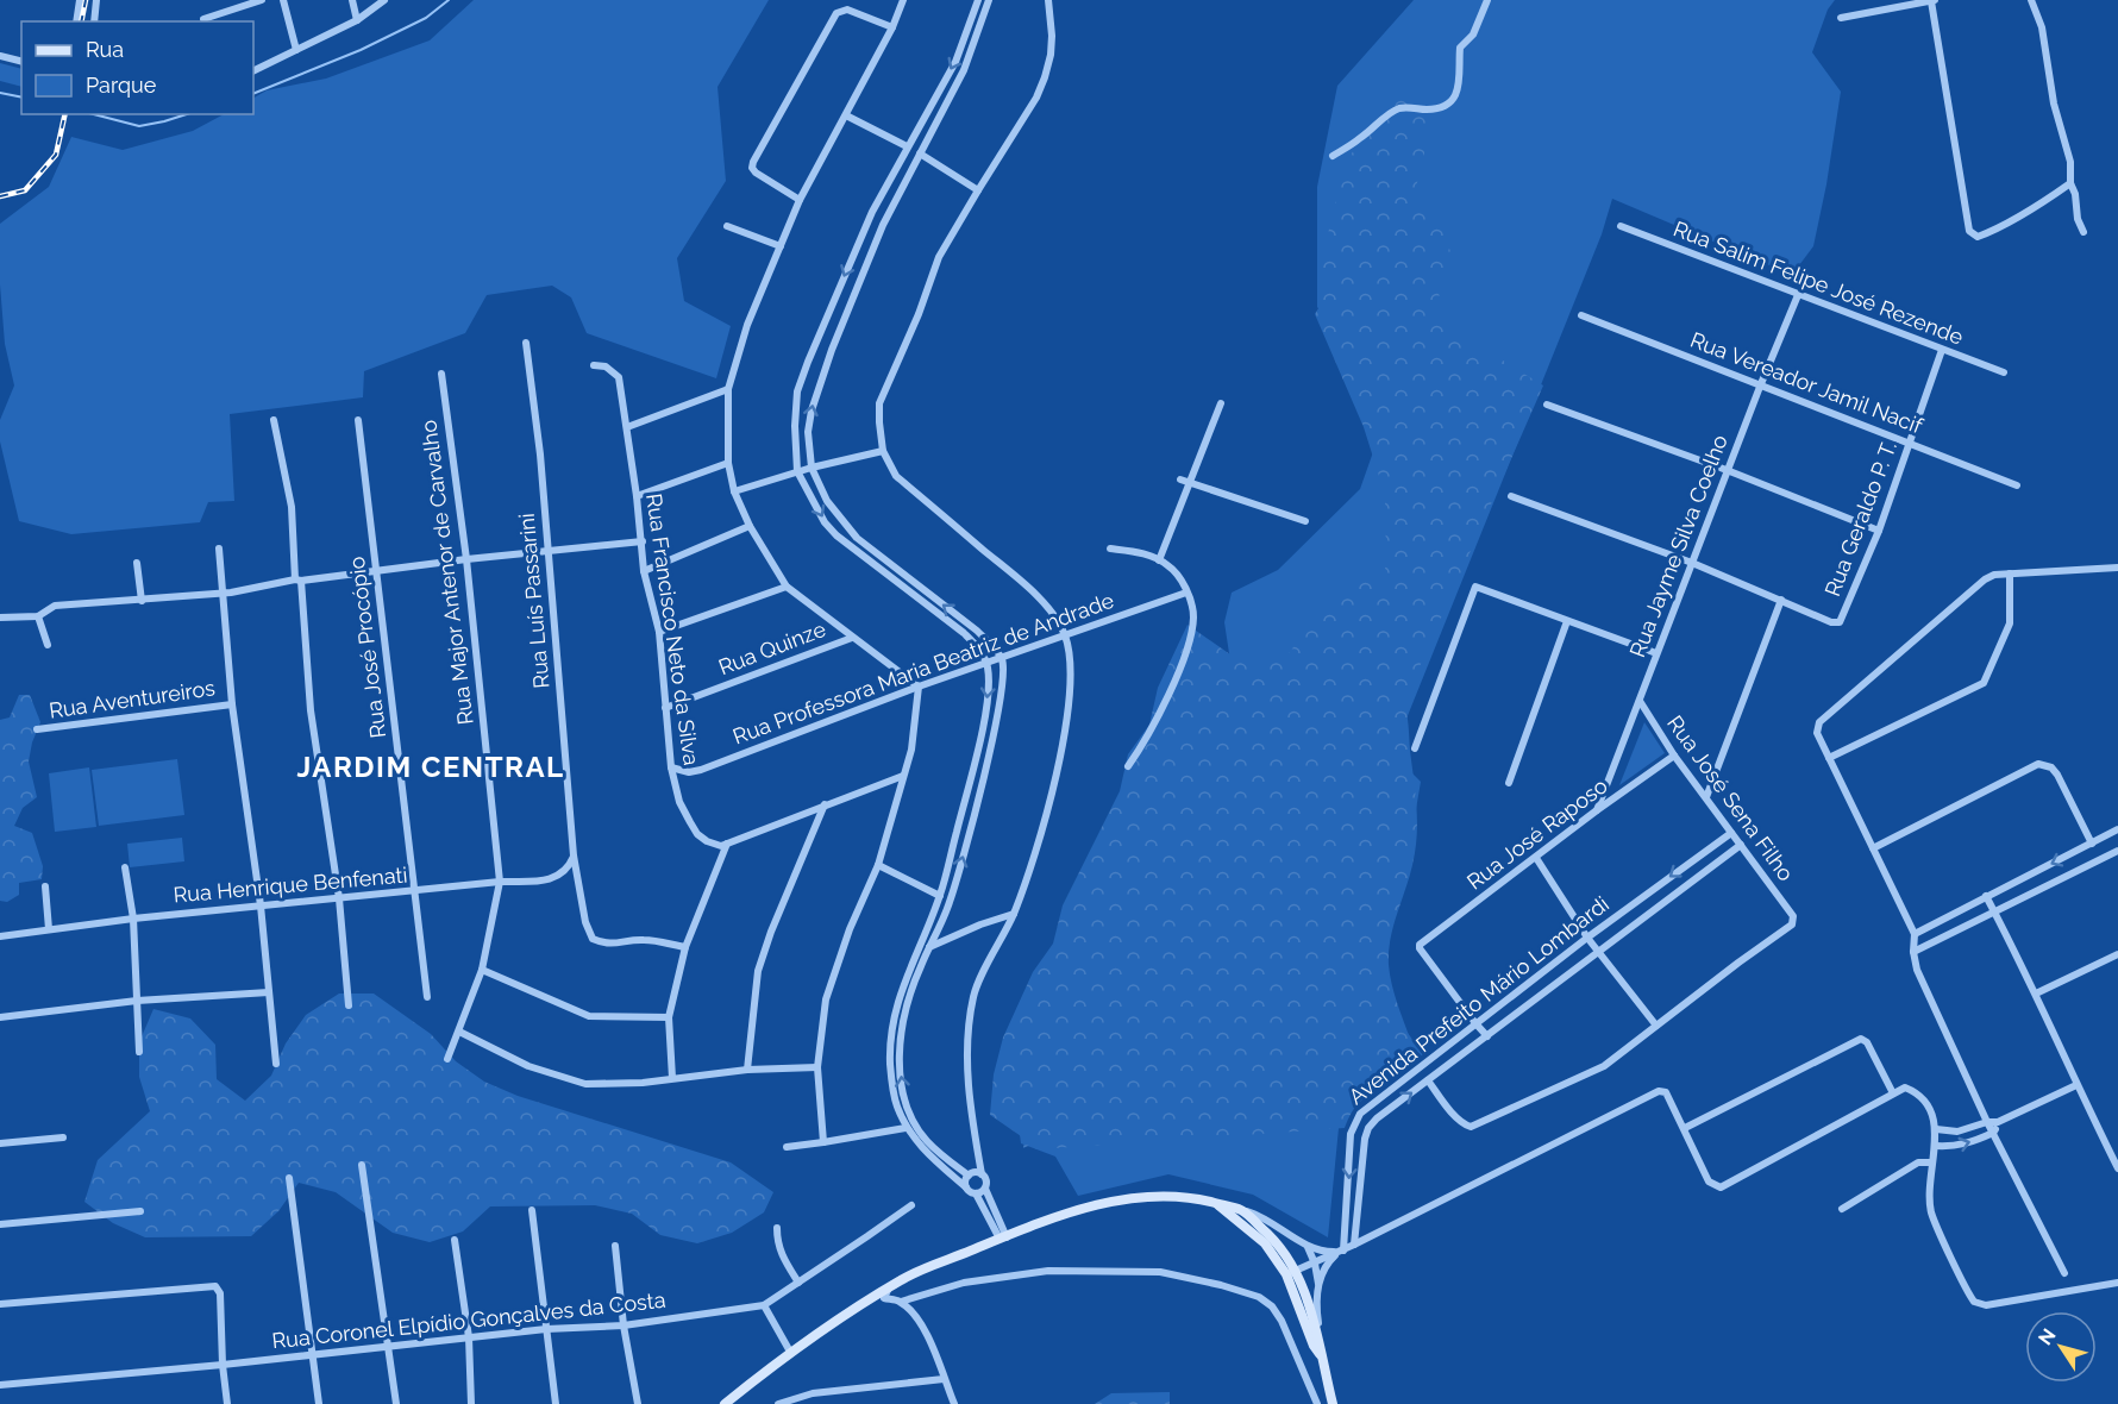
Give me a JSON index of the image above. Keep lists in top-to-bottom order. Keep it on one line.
{"streets":{"street":["Rua Salim Felipe José Rezende","Rua Vereador Jamil Nacif","Rua Geraldo P. T.","Rua Jayme Silva Coelho","Rua Major Antenor de Carvalho","Rua Luís Passarini","Rua Francisco Neto da Silva","Rua José Procópio","Rua Quinze","Rua Professora Maria Beatriz de Andrade","Rua Aventureiros","Rua José Sena Filho","Rua José Raposo","Rua Henrique Benfenati","Avenida Prefeito Mário Lombardi","Rua Coronel Elpídio Gonçalves da Costa"]},"crossings":[["Rua Salim Felipe José Rezende","Rua Geraldo P. T."],["Rua Salim Felipe José Rezende","Rua Jayme Silva Coelho"],["Rua Vereador Jamil Nacif","Rua Geraldo P. T."],["Rua Vereador Jamil Nacif","Rua Jayme Silva Coelho"],["Rua Jayme Silva Coelho","Rua José Sena Filho"],["Rua Jayme Silva Coelho","Rua José Raposo"],["Rua Major Antenor de Carvalho","Rua Henrique Benfenati"],["Rua Luís Passarini","Rua Henrique Benfenati"],["Rua Francisco Neto da Silva","Rua Quinze"],["Rua Francisco Neto da Silva","Rua Professora Maria Beatriz de Andrade"],["Rua José Procópio","Rua Henrique Benfenati"],["Rua José Sena Filho","Rua José Raposo"],["Rua José Sena Filho","Avenida Prefeito Mário Lombardi"],["Rua José Raposo","Avenida Prefeito Mário Lombardi"]],"districts":["JARDIM CENTRAL"],"legend":["Rua","Parque"],"north":"top left"}
